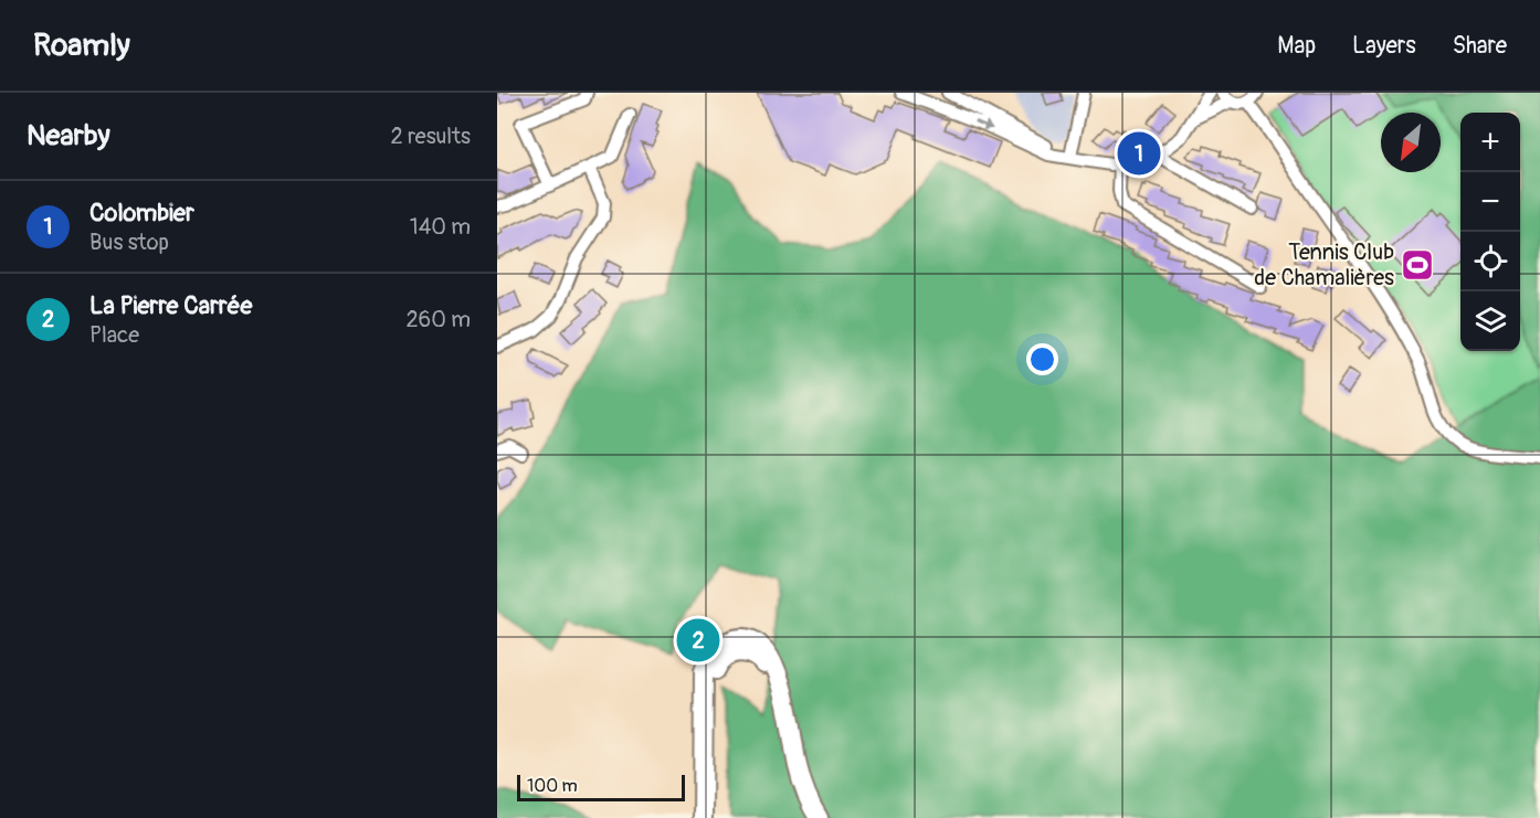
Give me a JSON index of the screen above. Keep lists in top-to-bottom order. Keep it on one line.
{"places":{"sports":["Tennis Club de Chamalières"]},"scale_bar":"100 m","north":"bottom left","page":{"header":"Roamly","nav":["Map","Layers","Share"],"heading":["Nearby","2 results"],"map_buttons":["+","−"],"pins":["1","2"],"list":[{"mark":"1","name":"Colombier","note":"Bus stop","value":"140 m"},{"mark":"2","name":"La Pierre Carrée","note":"Place","value":"260 m"}],"scale":"100 m"}}
